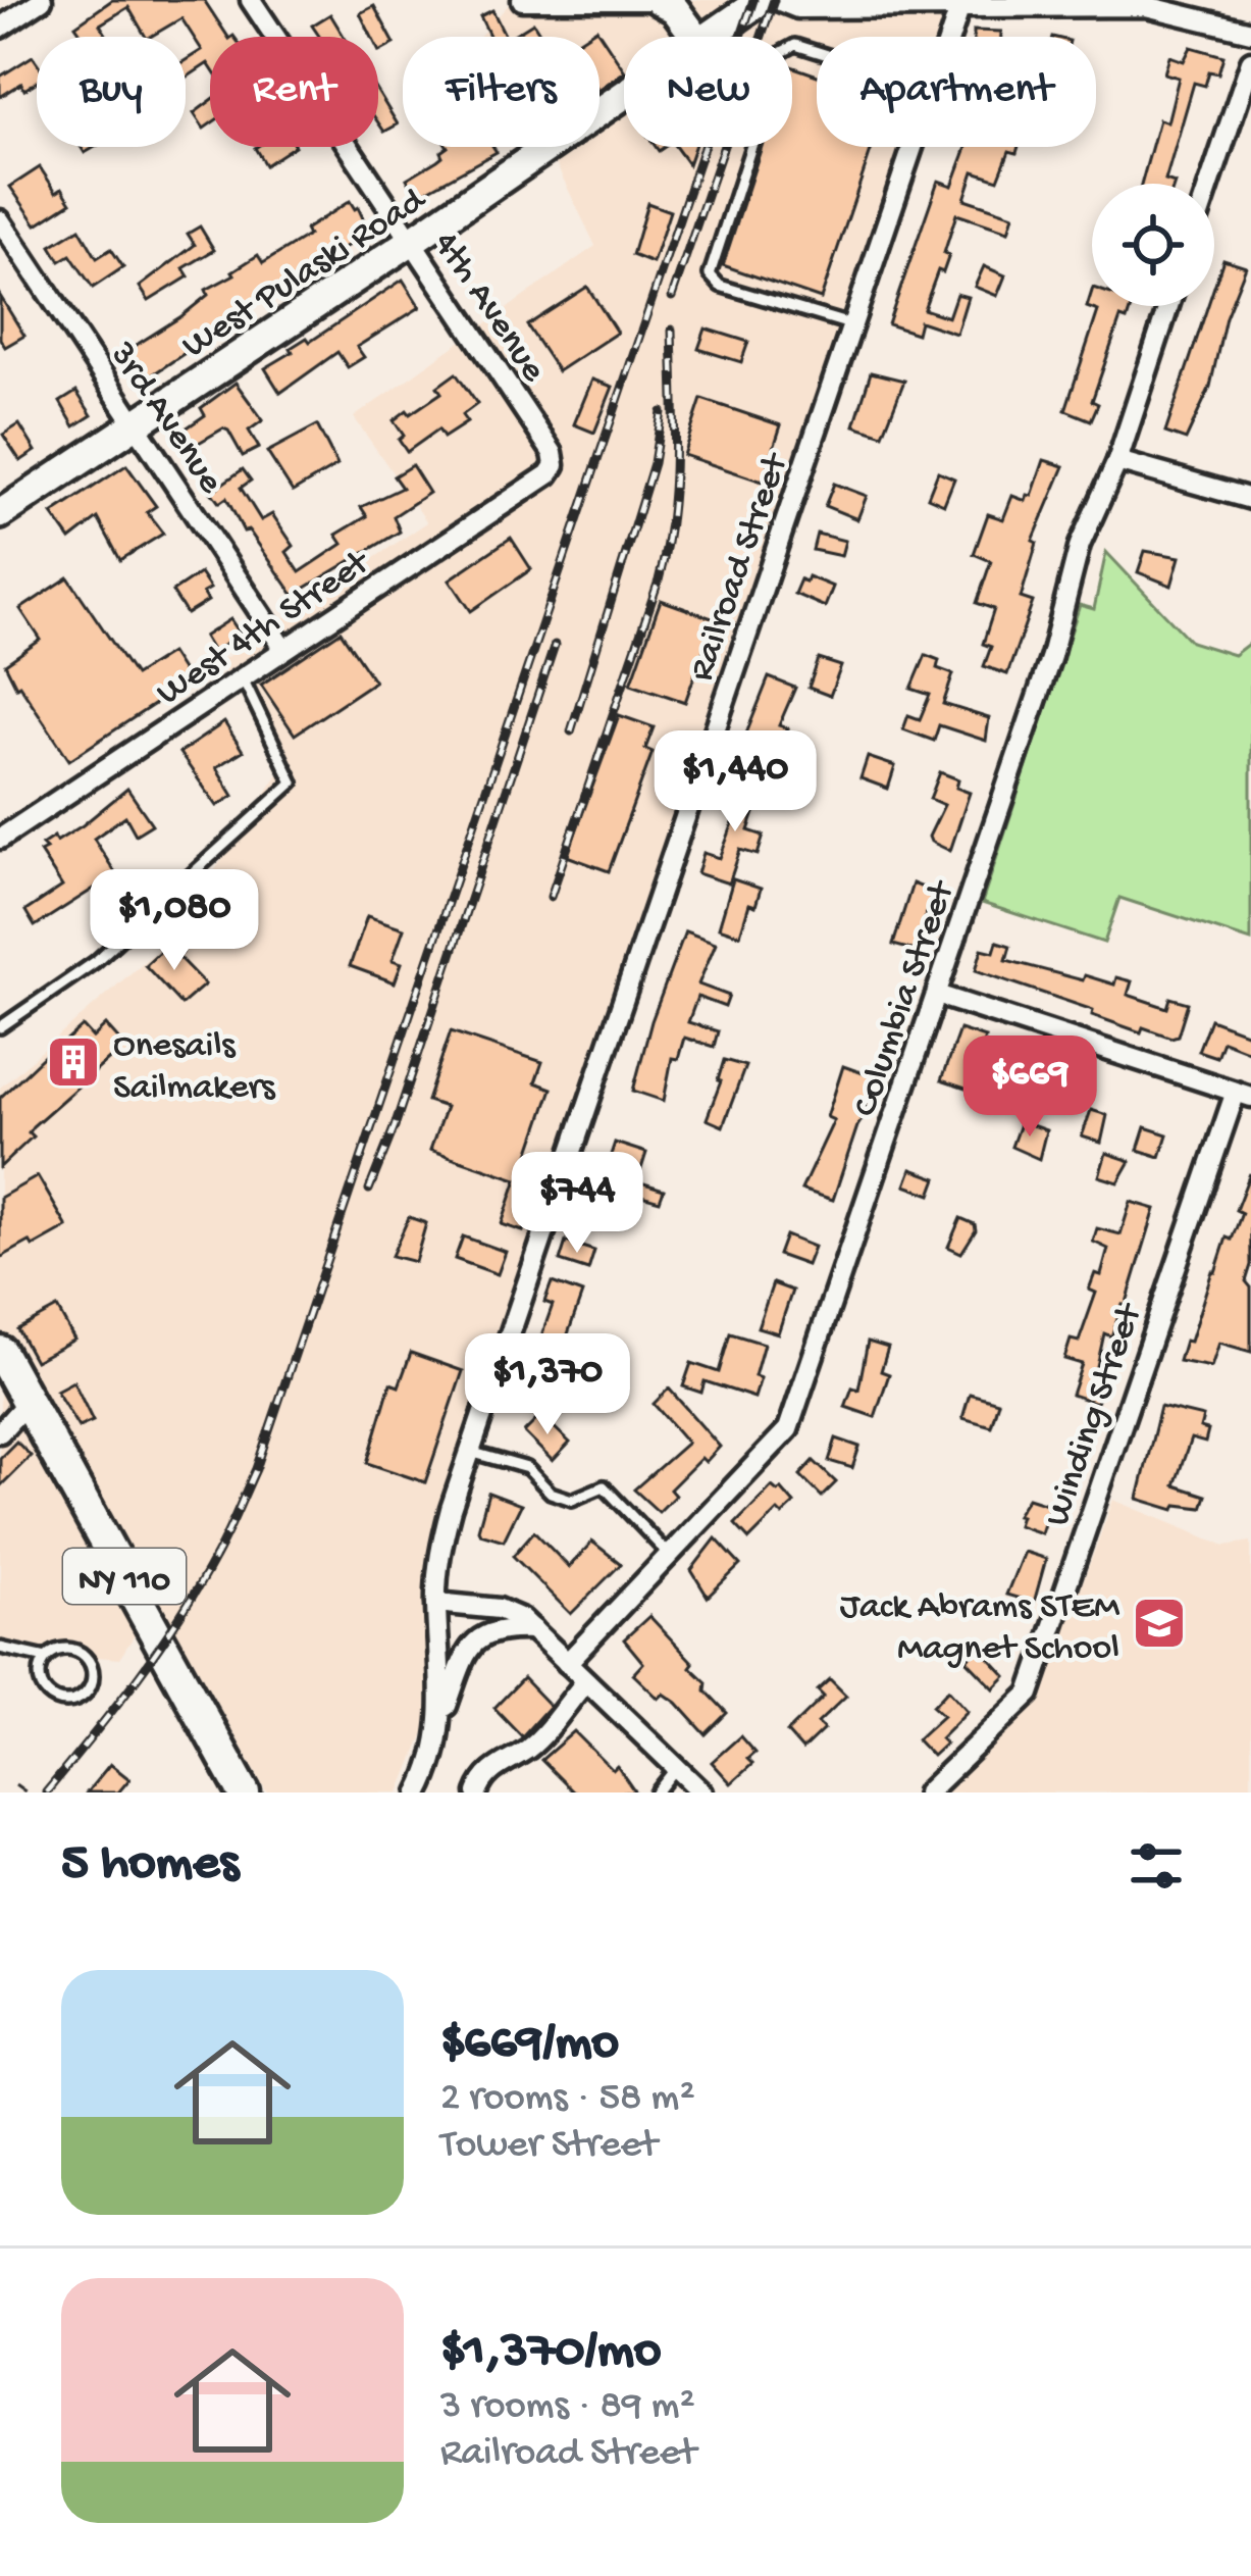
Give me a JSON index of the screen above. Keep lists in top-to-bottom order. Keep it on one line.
{"streets":{"main road":["West Pulaski Road","NY 110"],"street":["4th Avenue","3rd Avenue","Railroad Street","West 4th Street","Columbia Street","Winding Street"]},"crossings":[["West Pulaski Road","4th Avenue"],["West Pulaski Road","3rd Avenue"],["4th Avenue","West 4th Street"],["3rd Avenue","West 4th Street"]],"places":{"building":["Onesails Sailmakers"],"school or university":["Jack Abrams STEM Magnet School"]},"page":{"chip":["Buy","Rent","Filters","New","Apartment"],"price":["$1,440","$1,080","$669","$744","$1,370"],"heading":"5 homes","list":[{"name":"$669/mo","note":"2 rooms · 58 m² · Tower Street"},{"name":"$1,370/mo","note":"3 rooms · 89 m² · Railroad Street"}]}}
